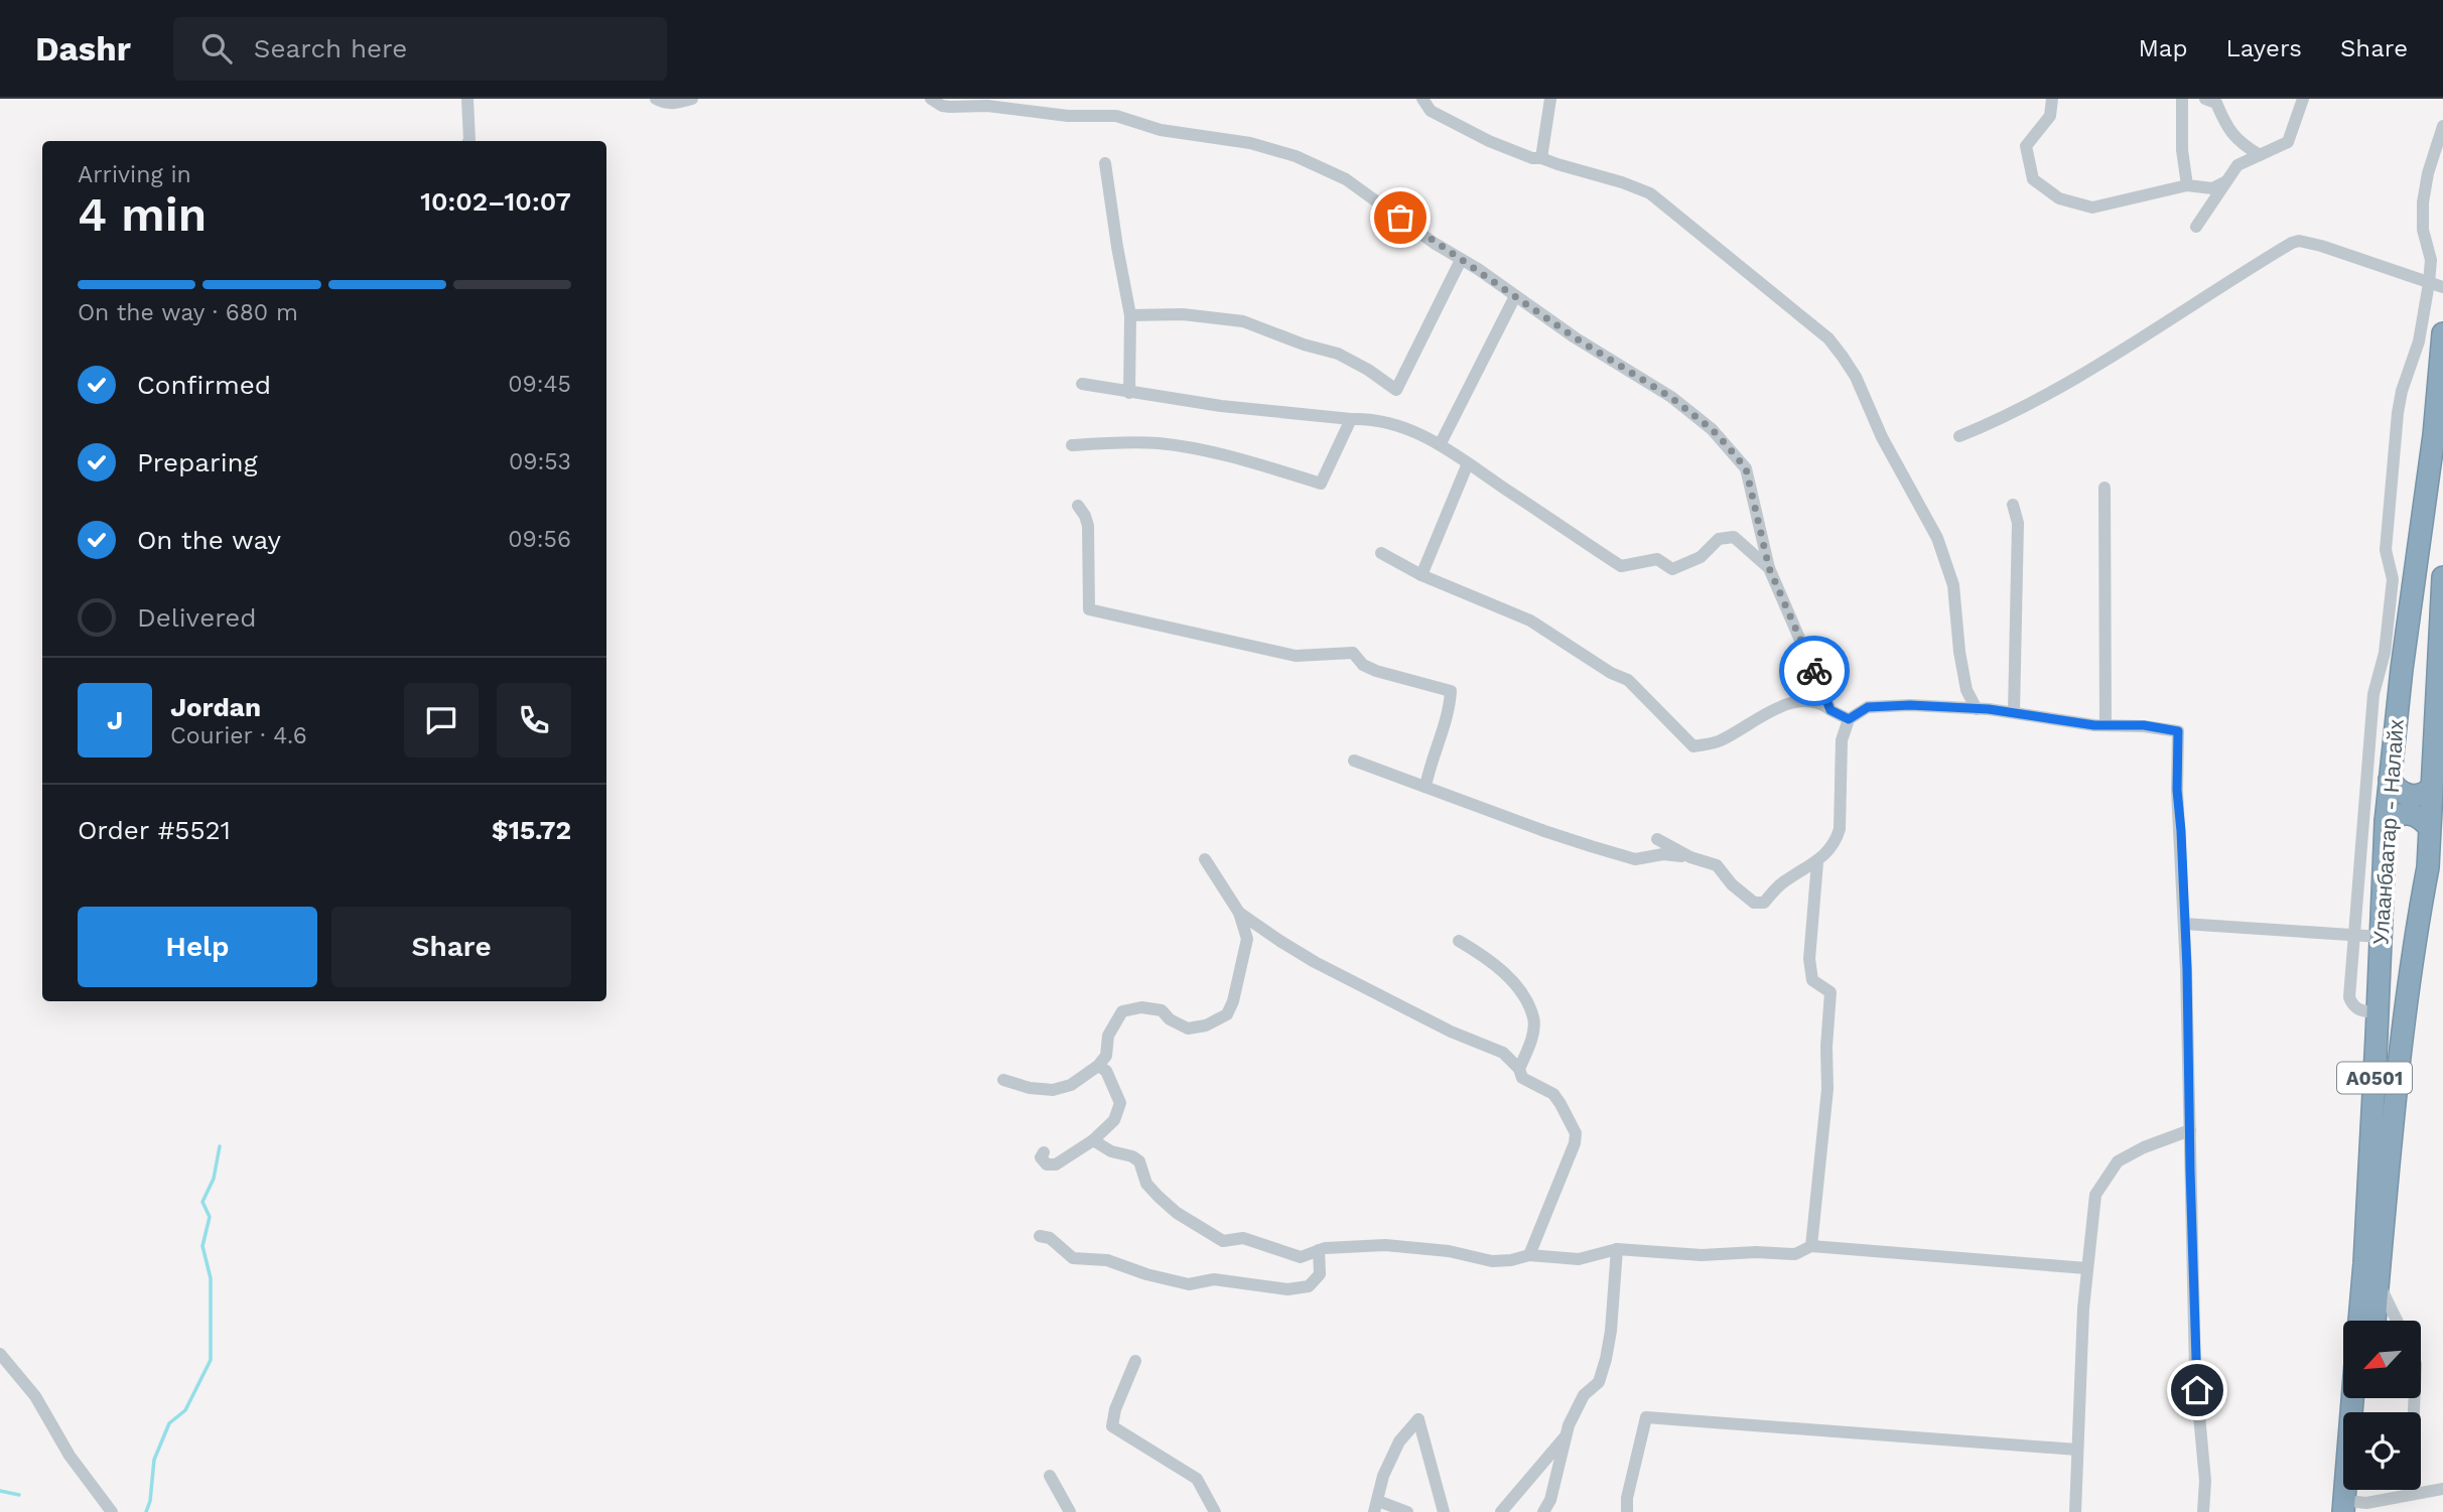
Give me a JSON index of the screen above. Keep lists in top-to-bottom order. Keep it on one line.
{"streets":{"highway":["Улаанбаатар - Налайх","A0501"]},"north":"bottom left","page":{"header":"Dashr","search":"Search here","nav":["Map","Layers","Share"],"heading":["4 min","Arriving in","10:02–10:07"],"panel":["Jordan","Courier · 4.6","Order #5521","$15.72"],"bar":"On the way · 680 m","list":[["Confirmed","09:45"],["Preparing","09:53"],["On the way","09:56"],"Delivered"],"round":"J","buttons":["Help","Share"]}}
